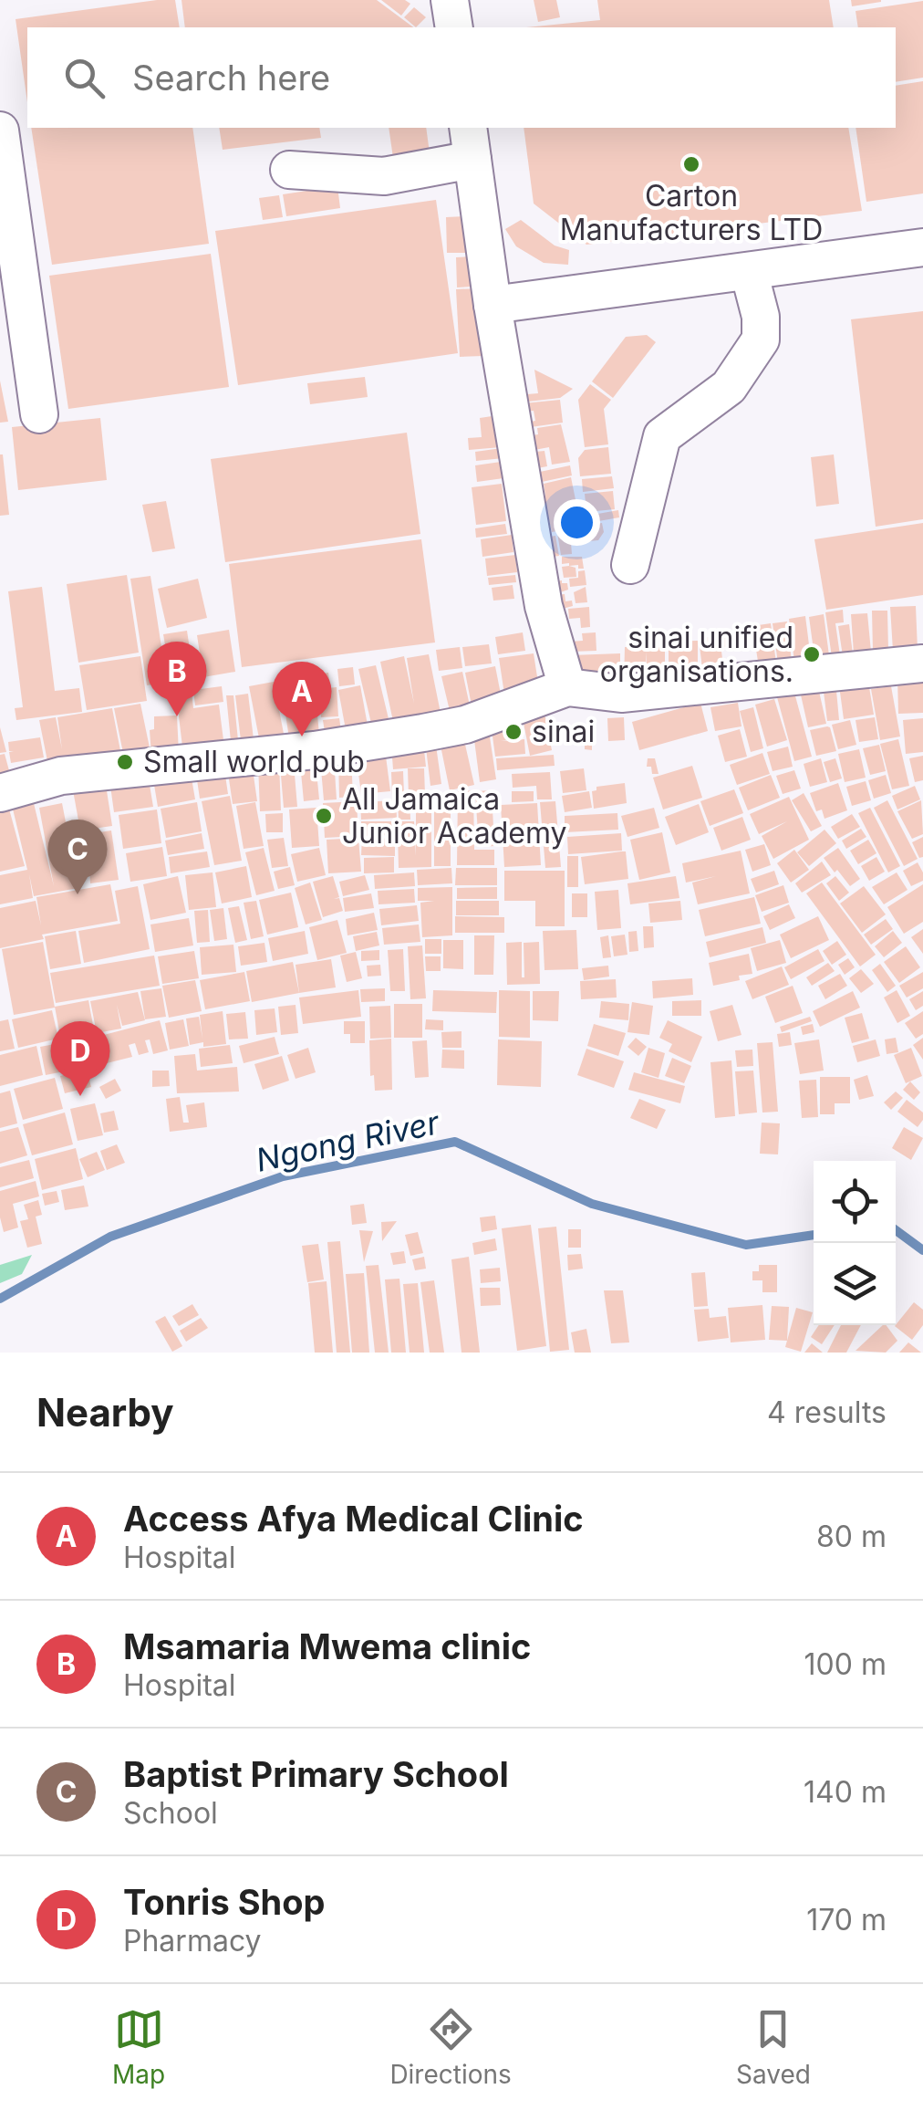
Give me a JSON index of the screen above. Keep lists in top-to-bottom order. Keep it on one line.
{"water":["Ngong River"],"places":["Carton Manufacturers LTD","sinai unified organisations.","sinai","Small world pub","All Jamaica Junior Academy"],"page":{"search":"Search here","pins":["B","A","C","D"],"heading":["Nearby","4 results"],"list":[{"mark":"A","name":"Access Afya Medical Clinic","note":"Hospital","value":"80 m"},{"mark":"B","name":"Msamaria Mwema clinic","note":"Hospital","value":"100 m"},{"mark":"C","name":"Baptist Primary School","note":"School","value":"140 m"},{"mark":"D","name":"Tonris Shop","note":"Pharmacy","value":"170 m"}],"nav":["Map","Directions","Saved"]}}
